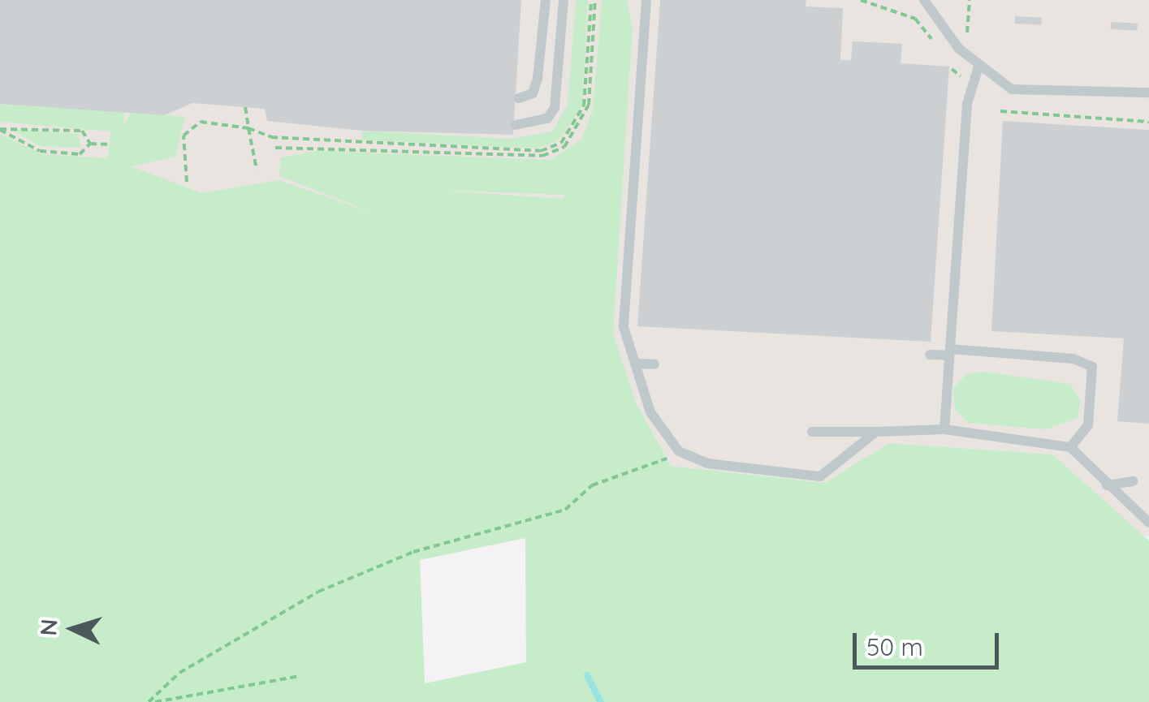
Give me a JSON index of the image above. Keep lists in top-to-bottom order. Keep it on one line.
{"scale_bar":"50 m","north":"left"}
